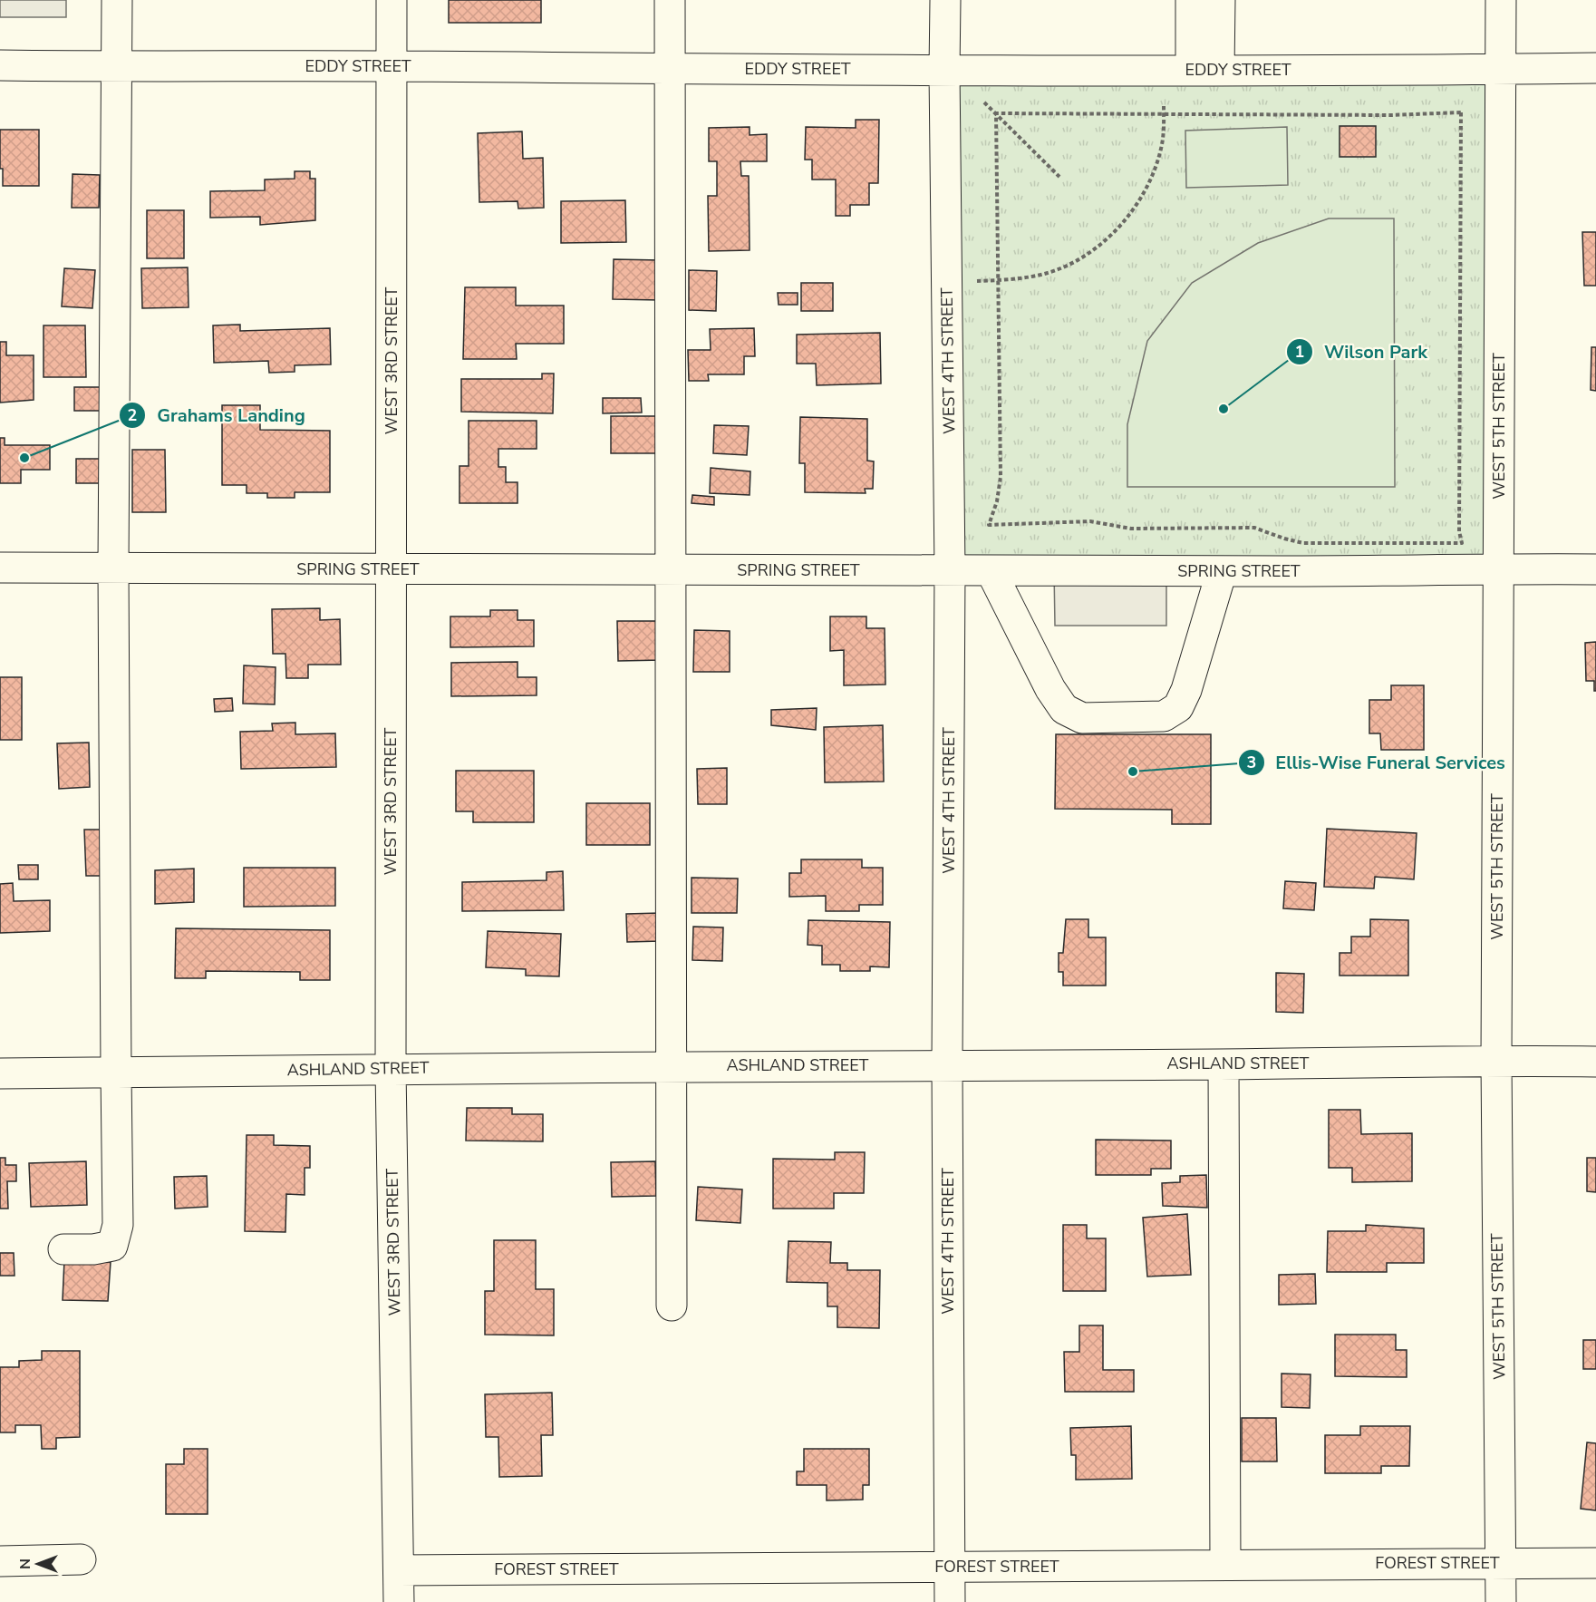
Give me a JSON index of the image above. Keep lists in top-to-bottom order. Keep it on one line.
{"streets":{"street":["EDDY STREET","WEST 3RD STREET","WEST 4TH STREET","WEST 5TH STREET","SPRING STREET","ASHLAND STREET","FOREST STREET"]},"crossings":[["EDDY STREET","WEST 3RD STREET"],["EDDY STREET","WEST 4TH STREET"],["EDDY STREET","WEST 5TH STREET"],["WEST 3RD STREET","SPRING STREET"],["WEST 3RD STREET","ASHLAND STREET"],["WEST 3RD STREET","FOREST STREET"],["WEST 4TH STREET","SPRING STREET"],["WEST 4TH STREET","ASHLAND STREET"],["WEST 4TH STREET","FOREST STREET"],["WEST 5TH STREET","SPRING STREET"],["WEST 5TH STREET","ASHLAND STREET"],["WEST 5TH STREET","FOREST STREET"]],"places":["Wilson Park","Grahams Landing","Ellis-Wise Funeral Services"],"north":"left"}
